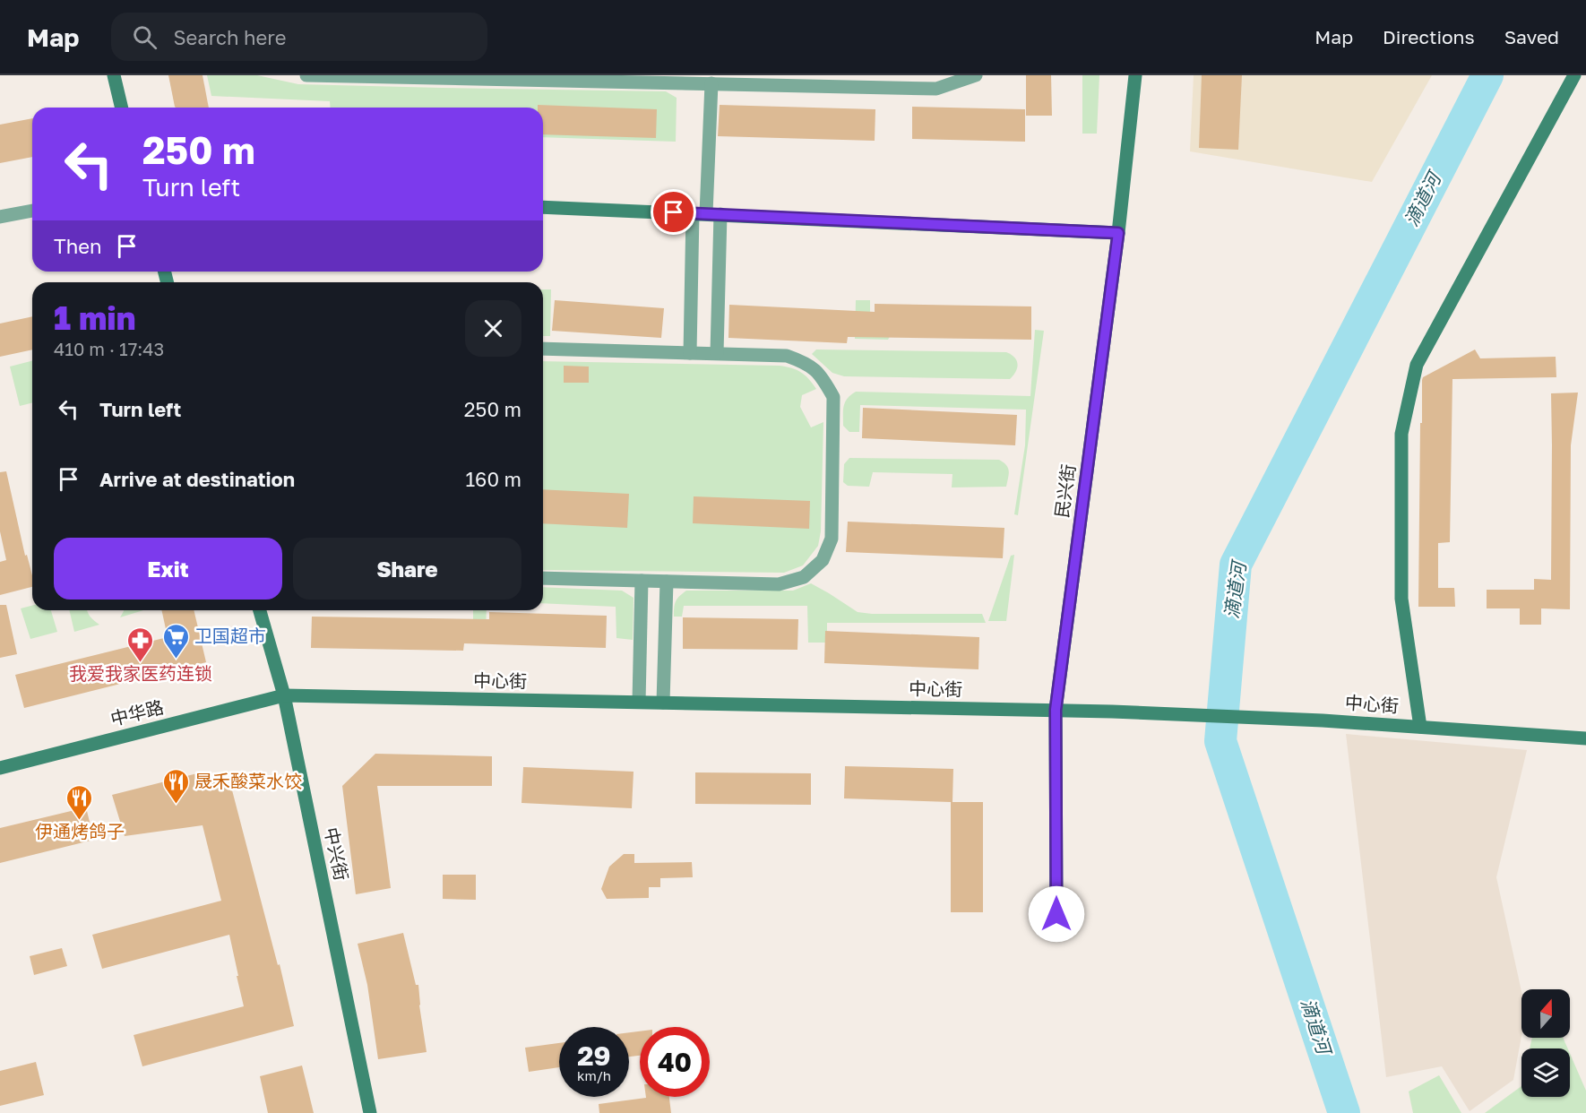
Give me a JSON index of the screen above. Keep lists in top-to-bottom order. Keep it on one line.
{"streets":{"street":["民兴街","中心街","中华路","中兴街"]},"crossings":[["民兴街","中心街"],["中心街","中华路"],["中心街","中兴街"],["中华路","中兴街"]],"water":["滴道河"],"places":{"supermarket":["卫国超市"],"pharmacy":["我爱我家医药连锁"],"restaurant":["晟禾酸菜水饺","伊通烤鸽子"]},"north":"top","page":{"header":"Map","search":"Search here","nav":["Map","Directions","Saved"],"turn":["250 m","Turn left"],"then":"Then","heading":["1 min","410 m · 17:43"],"list":[{"name":"Turn left","value":"250 m"},{"name":"Arrive at destination","value":"160 m"}],"buttons":["Exit","Share"],"speed":"29 km/h","limit":"40"}}
